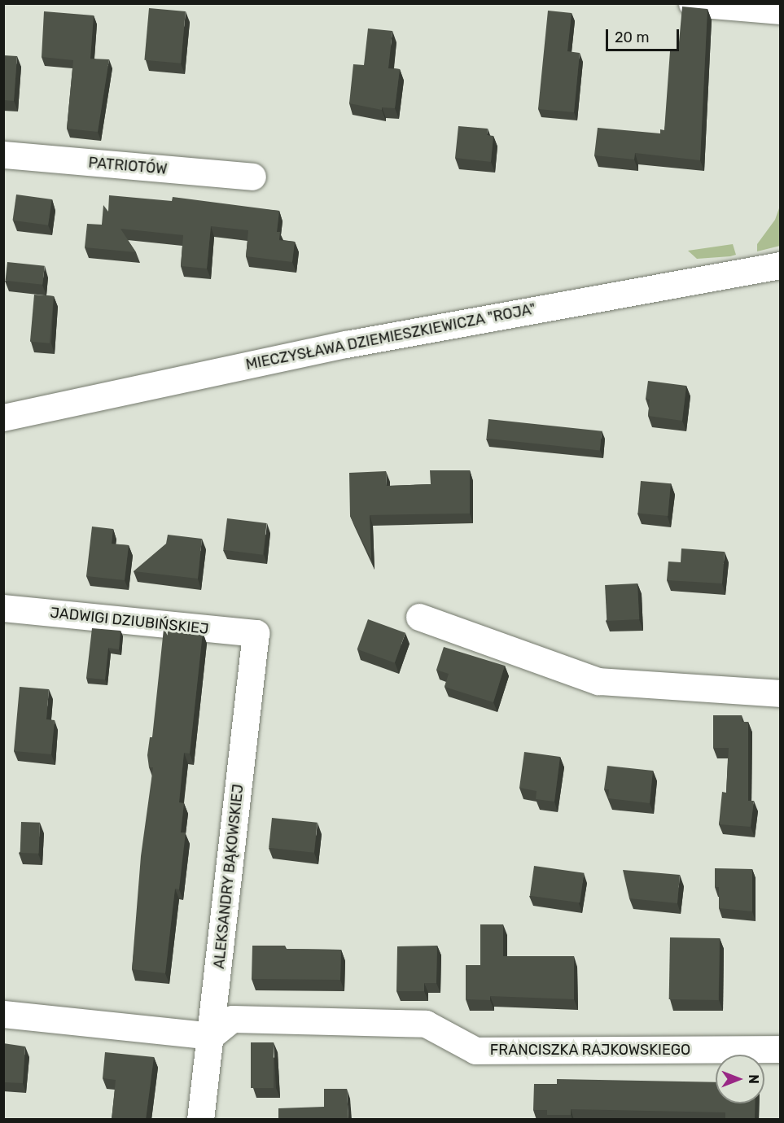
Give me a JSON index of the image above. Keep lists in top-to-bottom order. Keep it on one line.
{"streets":{"street":["PATRIOTÓW","MIECZYSŁAWA DZIEMIESZKIEWICZA \"ROJA\"","JADWIGI DZIUBIŃSKIEJ","ALEKSANDRY BĄKOWSKIEJ","FRANCISZKA RAJKOWSKIEGO"]},"crossings":[["JADWIGI DZIUBIŃSKIEJ","ALEKSANDRY BĄKOWSKIEJ"],["ALEKSANDRY BĄKOWSKIEJ","FRANCISZKA RAJKOWSKIEGO"]],"scale_bar":"20 m","north":"right"}
